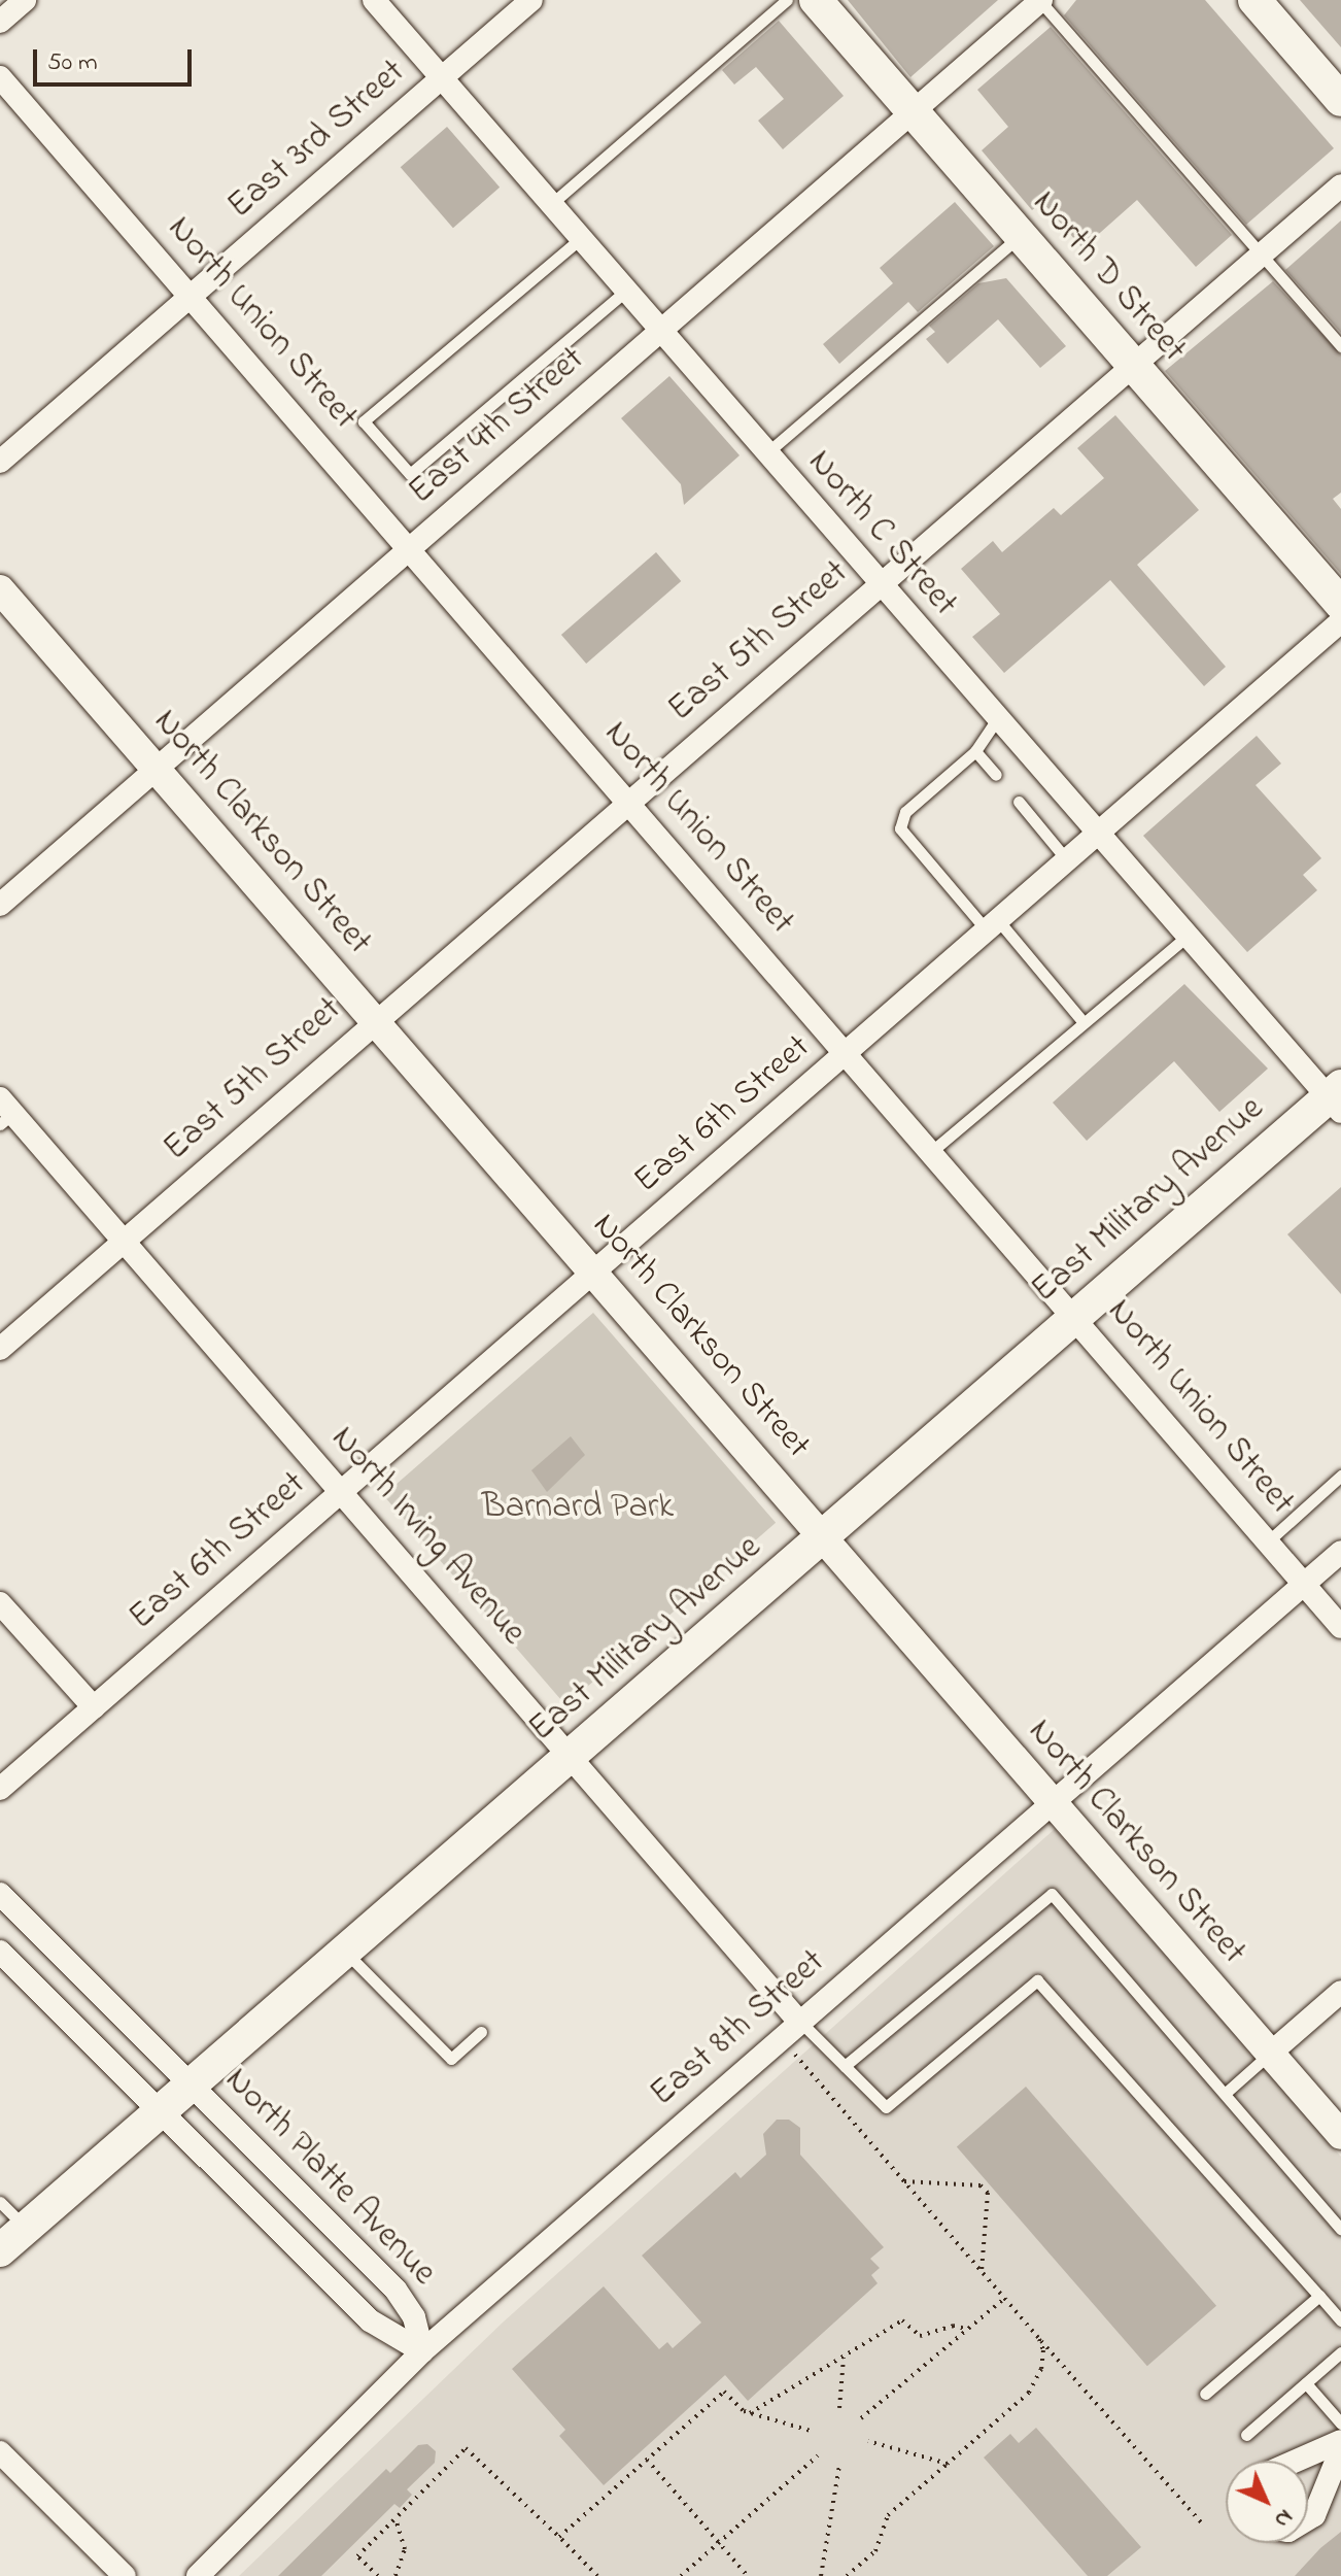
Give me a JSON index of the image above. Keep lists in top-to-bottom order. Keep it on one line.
{"streets":{"main road":["North D Street","East Military Avenue"],"street":["East 3rd Street","North Union Street","East 4th Street","North C Street","East 5th Street","North Clarkson Street","East 6th Street","North Irving Avenue","East 8th Street","North Platte Avenue"]},"crossings":[["East 3rd Street","North Union Street"],["East 3rd Street","North C Street"],["North D Street","East 4th Street"],["North D Street","East 5th Street"],["North Union Street","East 4th Street"],["North Union Street","East 5th Street"],["North Union Street","East 6th Street"],["North Union Street","East Military Avenue"],["North Union Street","East 8th Street"],["East 4th Street","North C Street"],["East 4th Street","North Clarkson Street"],["North C Street","East 5th Street"],["North C Street","East 6th Street"],["North C Street","East Military Avenue"],["East 5th Street","North Clarkson Street"],["East 5th Street","North Irving Avenue"],["North Clarkson Street","East 6th Street"],["North Clarkson Street","East Military Avenue"],["North Clarkson Street","East 8th Street"],["East 6th Street","North Irving Avenue"],["East Military Avenue","North Irving Avenue"],["East Military Avenue","North Platte Avenue"],["North Irving Avenue","East 8th Street"],["East 8th Street","North Platte Avenue"]],"parks":["Barnard Park"],"scale_bar":"50 m","north":"bottom right"}
